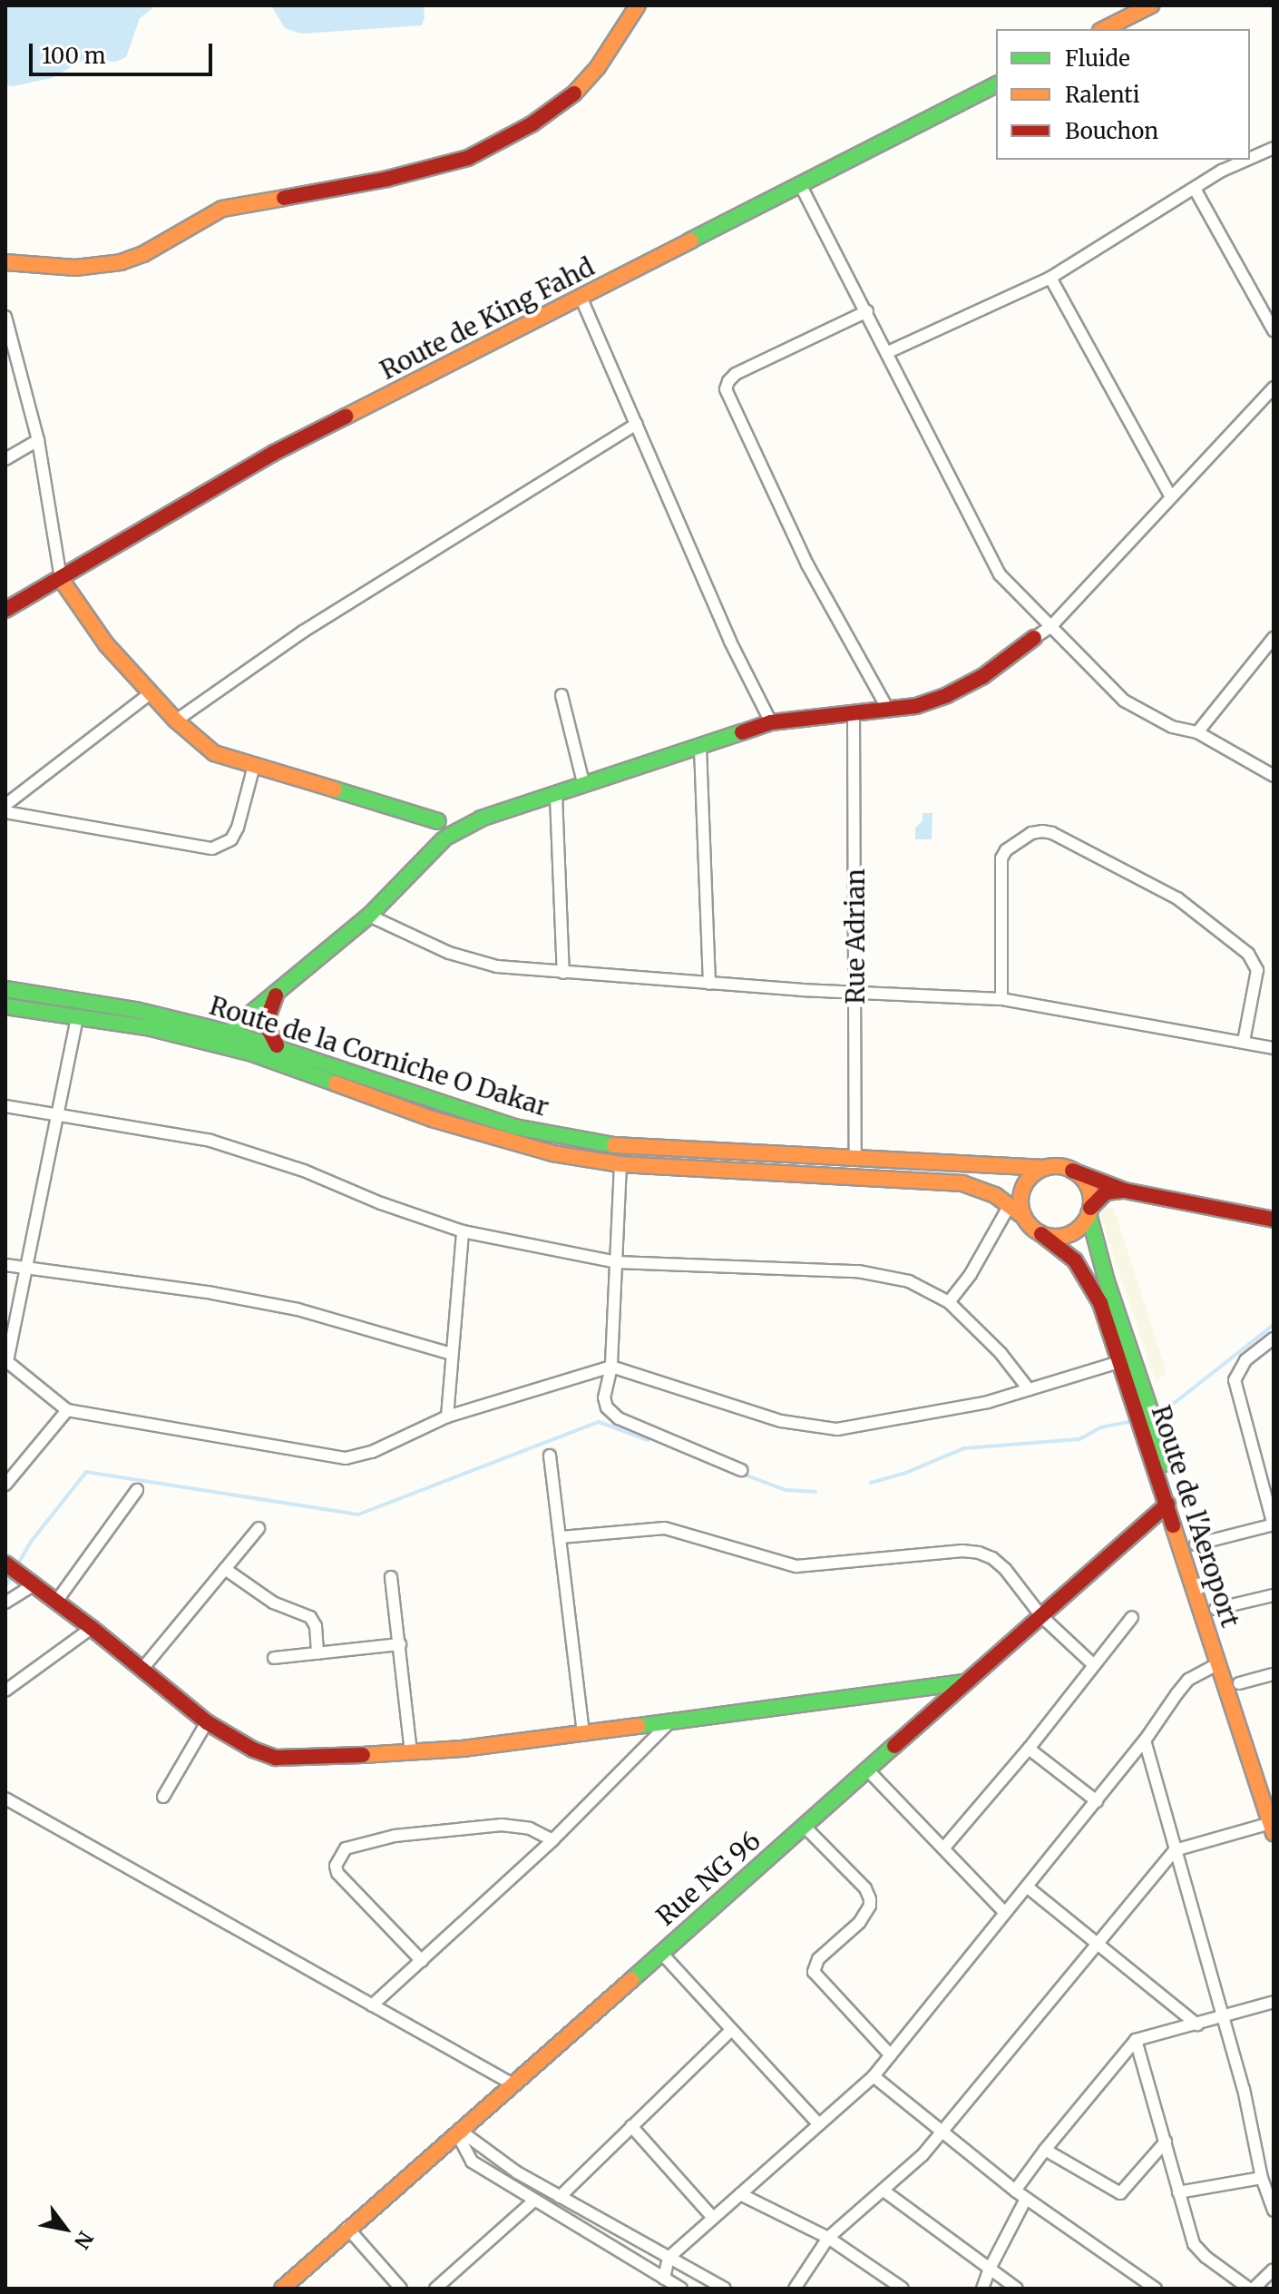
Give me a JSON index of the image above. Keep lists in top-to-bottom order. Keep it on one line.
{"streets":{"main road":["Route de King Fahd","Route de la Corniche O Dakar","Route de l'Aeroport","Rue NG 96"],"street":["Rue Adrian"]},"crossings":[["Rue Adrian","Route de la Corniche O Dakar"],["Route de la Corniche O Dakar","Route de l'Aeroport"],["Route de l'Aeroport","Rue NG 96"]],"legend":["Fluide","Ralenti","Bouchon"],"scale_bar":"100 m","north":"bottom right"}
